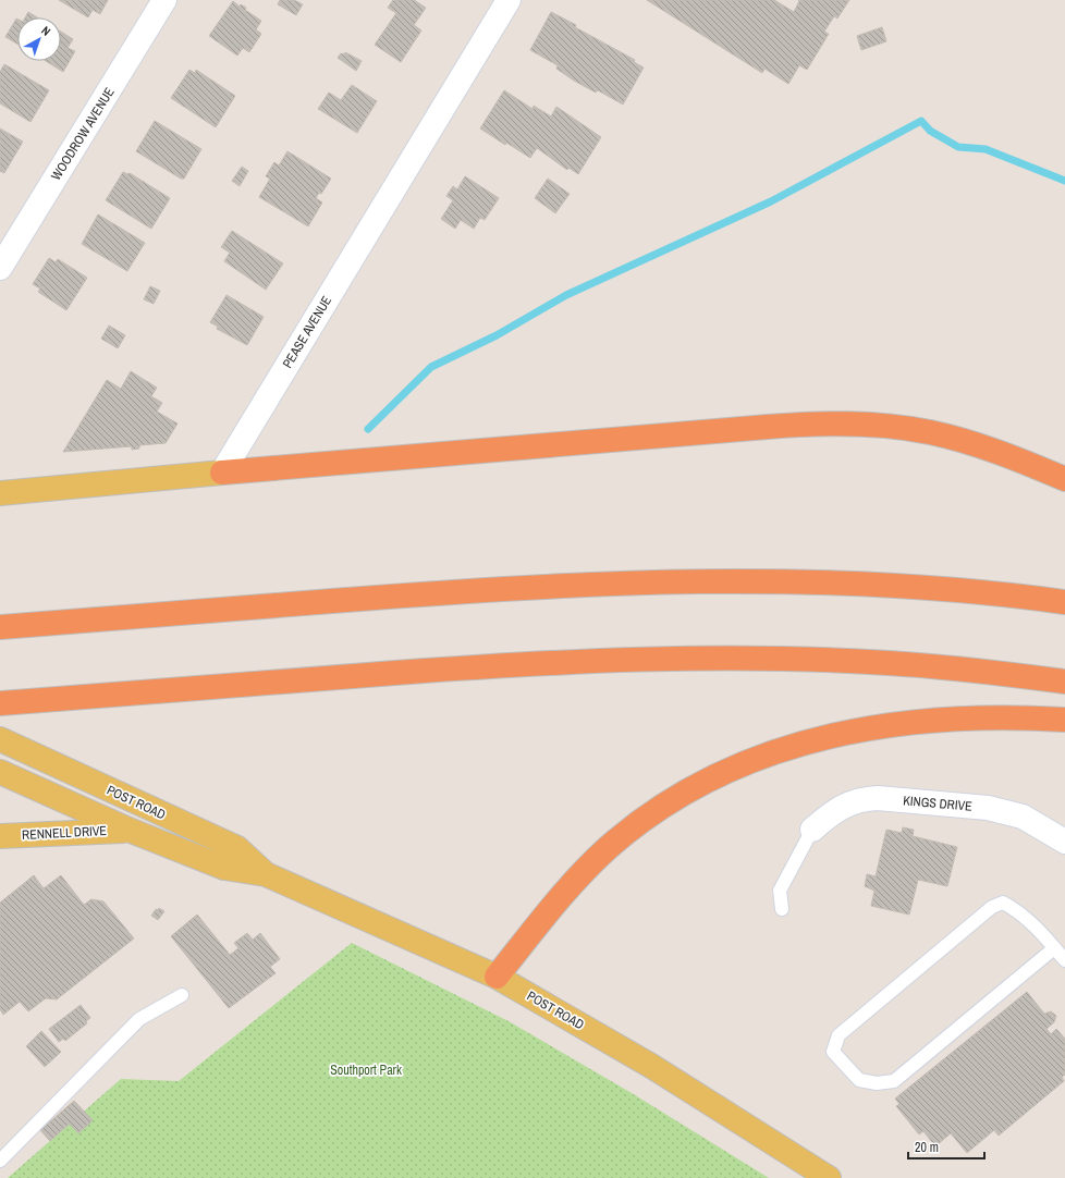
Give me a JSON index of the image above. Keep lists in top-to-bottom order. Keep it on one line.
{"streets":{"main road":["POST ROAD","RENNELL DRIVE"],"street":["WOODROW AVENUE","PEASE AVENUE","KINGS DRIVE"]},"crossings":[["POST ROAD","RENNELL DRIVE"]],"parks":["Southport Park"],"scale_bar":"20 m","north":"top right"}
